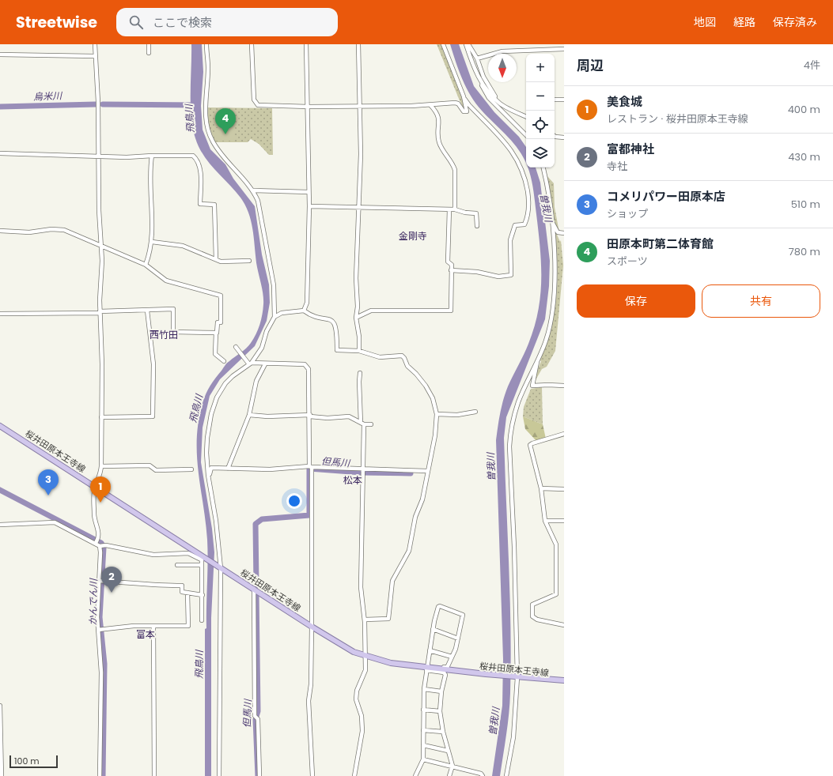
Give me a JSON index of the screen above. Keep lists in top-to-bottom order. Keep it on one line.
{"streets":{"main road":["桜井田原本王寺線"]},"districts":["金剛寺","西竹田","松本","富本"],"water":["烏米川","飛鳥川","曽我川","但馬川","かんでん川"],"scale_bar":"100 m","north":"bottom","page":{"header":"Streetwise","search":"ここで検索","nav":["地図","経路","保存済み"],"heading":["周辺","4件"],"map_buttons":["+","−"],"list":[{"mark":"1","name":"美食城","note":"レストラン · 桜井田原本王寺線","value":"400 m"},{"mark":"2","name":"富都神社","note":"寺社","value":"430 m"},{"mark":"3","name":"コメリパワー田原本店","note":"ショップ","value":"510 m"},{"mark":"4","name":"田原本町第二体育館","note":"スポーツ","value":"780 m"}],"pins":["4","3","1","2"],"buttons":["保存","共有"],"scale":"100 m"}}
